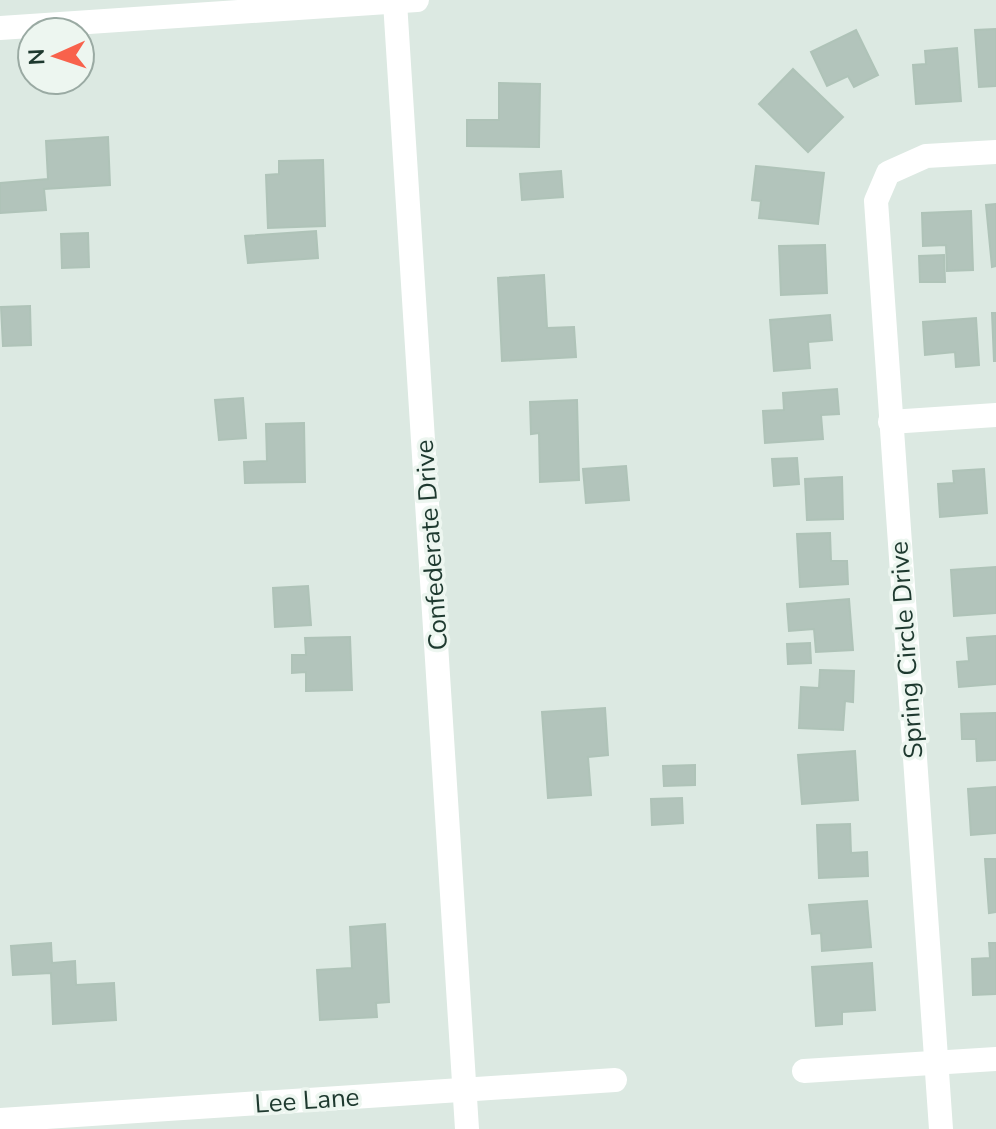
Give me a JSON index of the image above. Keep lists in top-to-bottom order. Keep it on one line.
{"streets":{"street":["Confederate Drive","Spring Circle Drive","Lee Lane"]},"crossings":[["Confederate Drive","Lee Lane"]],"north":"left"}
